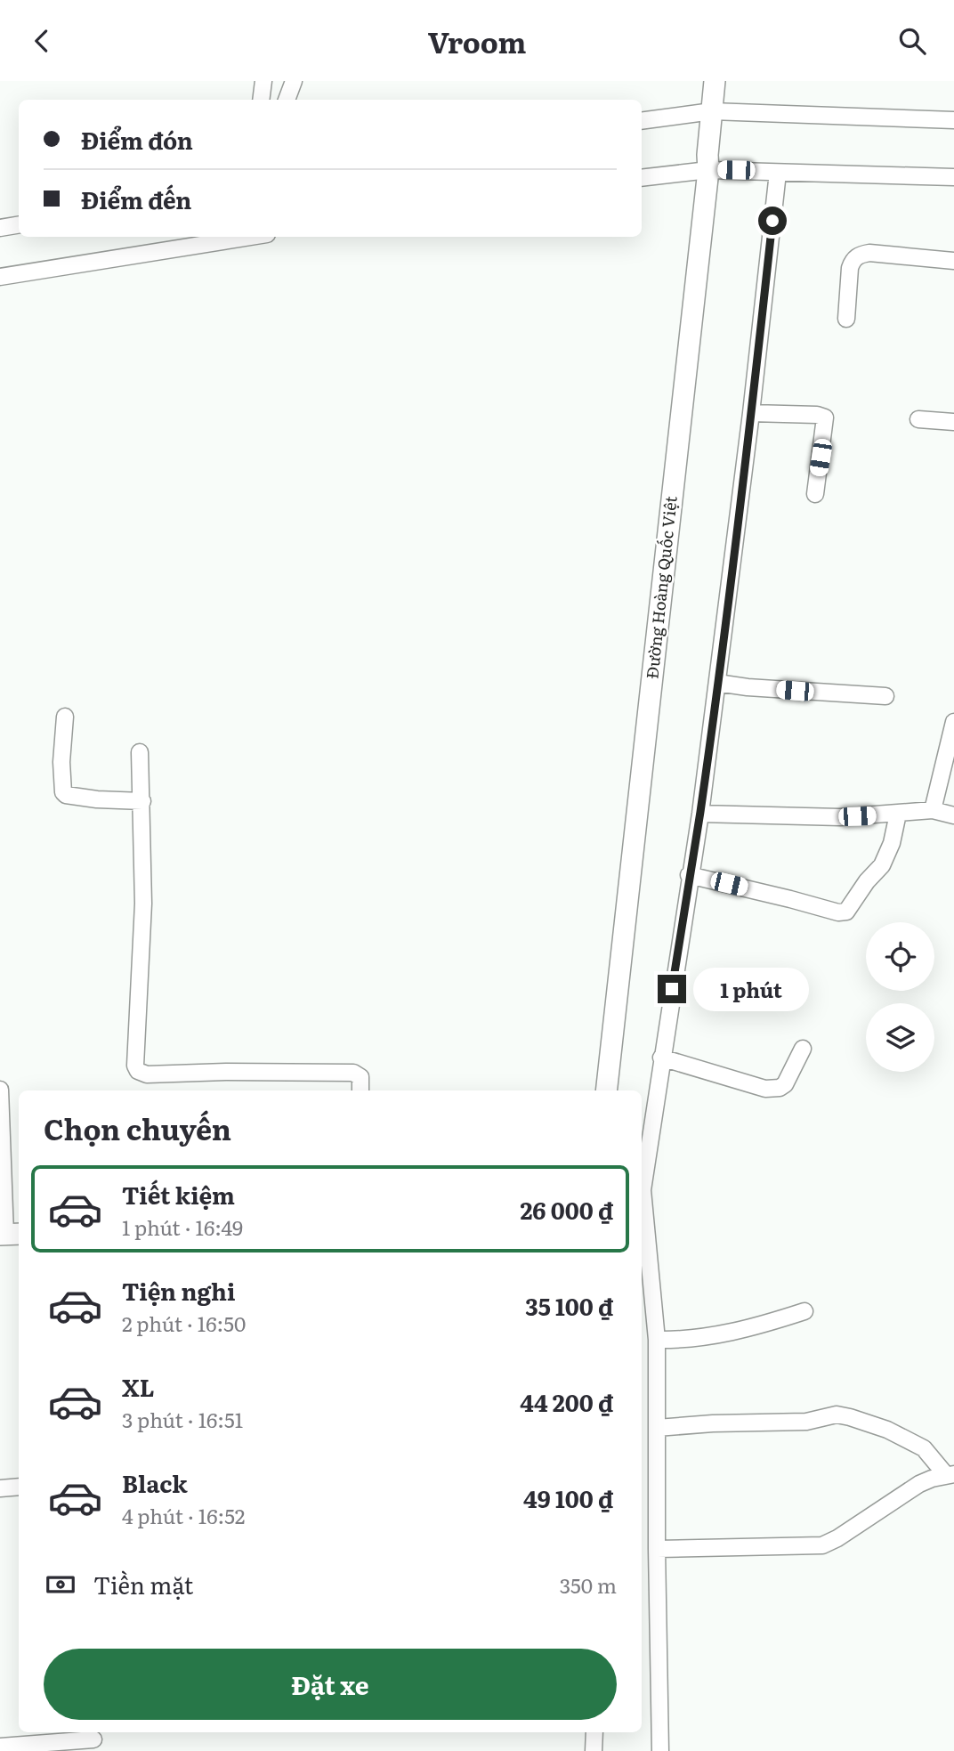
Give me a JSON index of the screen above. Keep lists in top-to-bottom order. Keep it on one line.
{"streets":{"street":["Đường Hoàng Quốc Việt"]},"page":{"header":"Vroom","banner":["Điểm đón","Điểm đến"],"bubble":"1 phút","heading":"Chọn chuyến","list":[{"name":"Tiết kiệm","note":"1 phút · 16:49","value":"26 000 ₫"},{"name":"Tiện nghi","note":"2 phút · 16:50","value":"35 100 ₫"},{"name":"XL","note":"3 phút · 16:51","value":"44 200 ₫"},{"name":"Black","note":"4 phút · 16:52","value":"49 100 ₫"}],"pay":["Tiền mặt","350 m"],"buttons":"Đặt xe"}}
